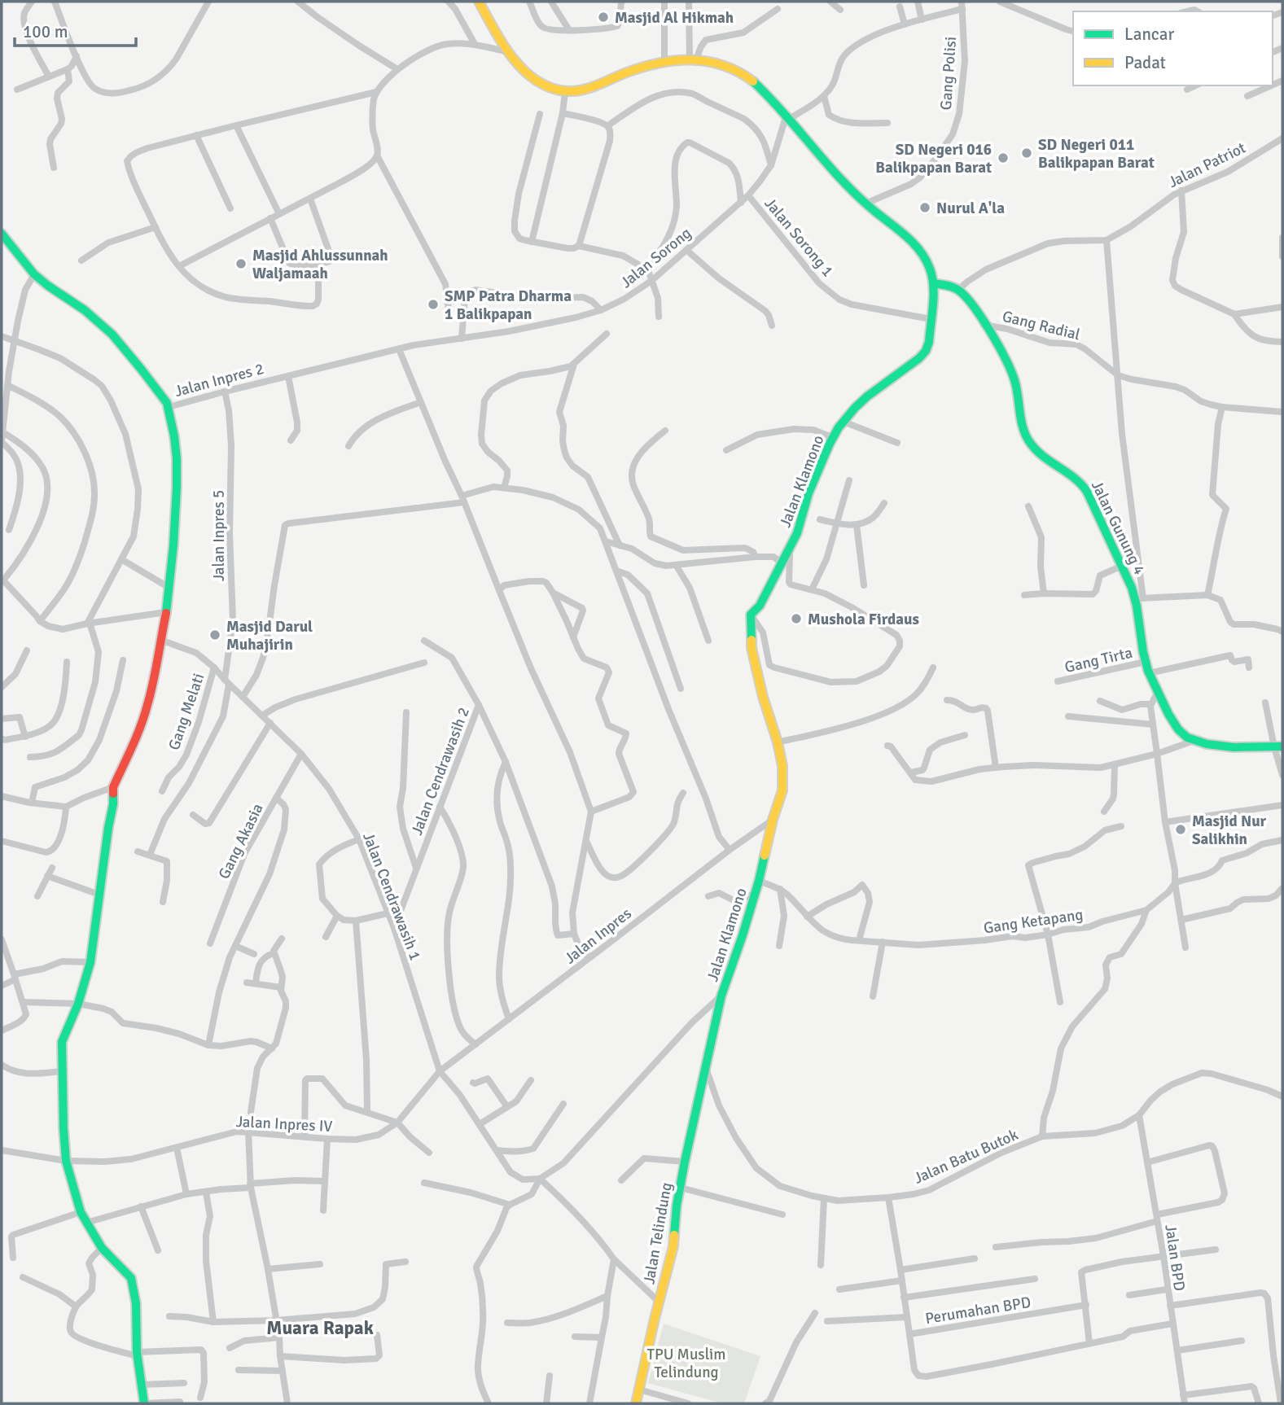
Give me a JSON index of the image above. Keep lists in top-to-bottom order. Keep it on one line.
{"streets":{"street":["Gang Polisi","Jalan Patriot","Jalan Sorong 1","Jalan Sorong","Gang Radial","Jalan Inpres 2","Jalan Klamono","Jalan Gunung 4","Jalan Inpres 5","Gang Tirta","Gang Melati","Jalan Cendrawasih 2","Gang Akasia","Jalan Cendrawasih 1","Gang Ketapang","Jalan Inpres","Jalan Inpres IV","Jalan Batu Butok","Jalan Telindung","Jalan BPD","Perumahan BPD"]},"crossings":[["Gang Polisi","Jalan Klamono"],["Jalan Patriot","Jalan Gunung 4"],["Jalan Sorong 1","Jalan Sorong"],["Jalan Sorong 1","Jalan Klamono"],["Jalan Sorong","Jalan Inpres 2"],["Jalan Sorong","Jalan Klamono"],["Gang Radial","Jalan Gunung 4"],["Jalan Inpres 2","Jalan Inpres 5"],["Jalan Klamono","Jalan Inpres"],["Jalan Klamono","Jalan Batu Butok"],["Jalan Klamono","Jalan Telindung"],["Jalan Gunung 4","Gang Tirta"],["Jalan Inpres 5","Jalan Cendrawasih 1"],["Gang Melati","Jalan Cendrawasih 1"],["Jalan Cendrawasih 2","Jalan Cendrawasih 1"],["Gang Akasia","Jalan Cendrawasih 1"],["Jalan Cendrawasih 1","Jalan Inpres"],["Jalan Cendrawasih 1","Jalan Inpres IV"],["Jalan Inpres","Jalan Inpres IV"],["Jalan Batu Butok","Jalan Telindung"],["Jalan Batu Butok","Jalan BPD"],["Jalan Batu Butok","Perumahan BPD"]],"districts":["Muara Rapak"],"parks":["TPU Muslim Telindung"],"places":["Masjid Al Hikmah","SD Negeri 011 Balikpapan Barat","SD Negeri 016 Balikpapan Barat","Nurul A'la","Masjid Ahlussunnah Waljamaah","SMP Patra Dharma 1 Balikpapan","Mushola Firdaus","Masjid Darul Muhajirin","Masjid Nur Salikhin"],"legend":["Lancar","Padat"],"scale_bar":"100 m"}
